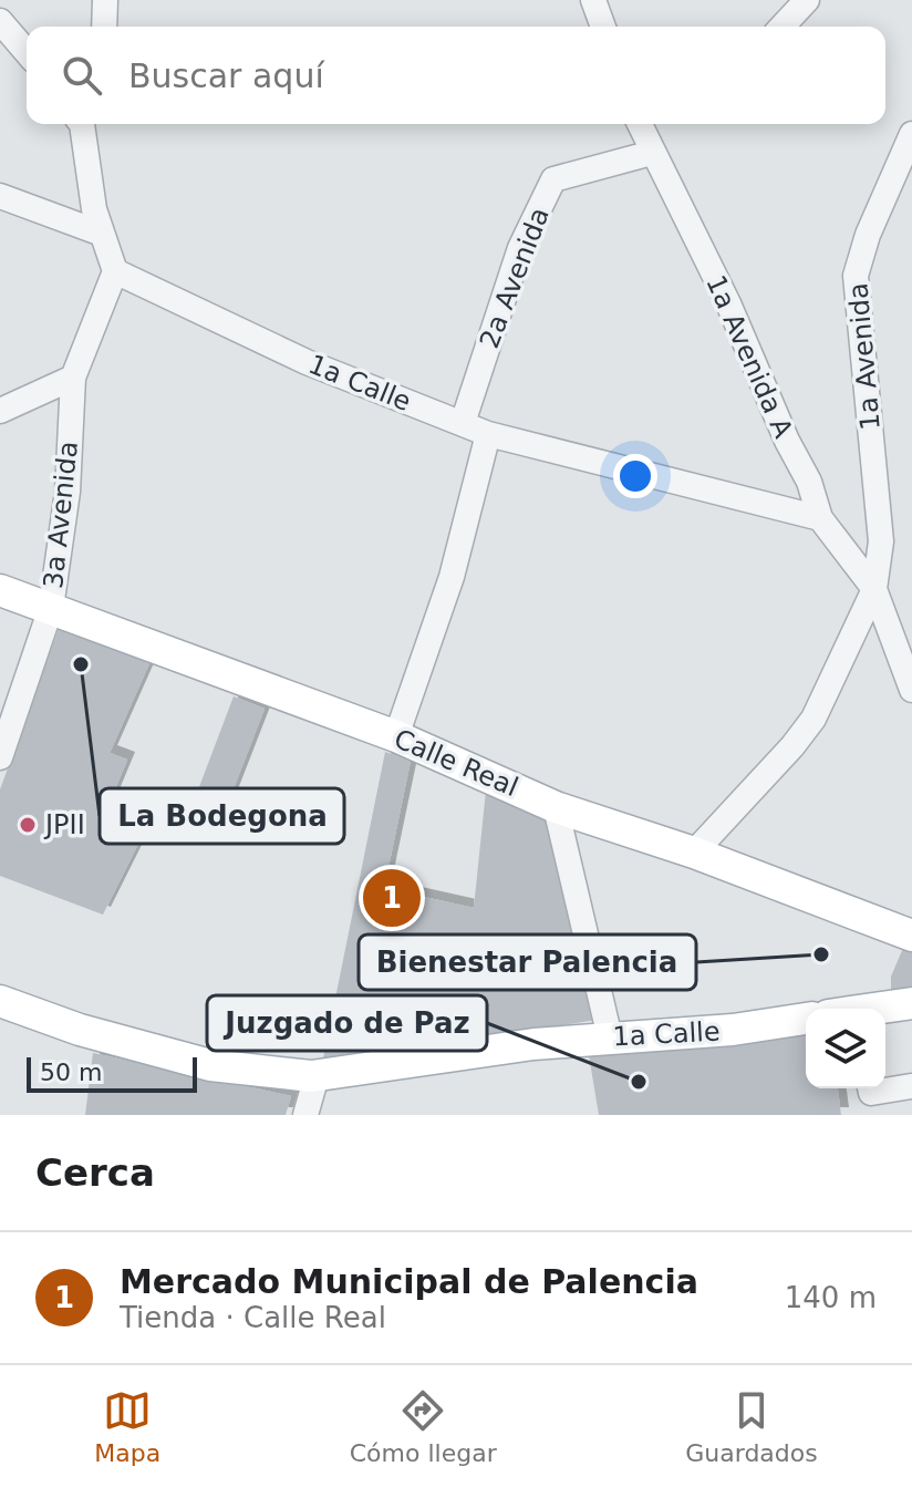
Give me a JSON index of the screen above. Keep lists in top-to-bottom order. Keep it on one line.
{"streets":{"main road":["1a Calle","Calle Real"],"street":["2a Avenida","1a Avenida A","1a Avenida","3a Avenida"]},"crossings":[["2a Avenida","1a Avenida A"],["2a Avenida","1a Calle"],["1a Avenida A","1a Avenida"],["1a Avenida A","1a Calle"],["1a Avenida","Calle Real"],["1a Calle","3a Avenida"],["3a Avenida","Calle Real"]],"places":["La Bodegona","JPII","Bienestar Palencia","Juzgado de Paz"],"scale_bar":"50 m","page":{"search":"Buscar aquí","pins":"1","scale":"50 m","heading":"Cerca","list":[{"mark":"1","name":"Mercado Municipal de Palencia","note":"Tienda · Calle Real","value":"140 m"}],"nav":["Mapa","Cómo llegar","Guardados"]}}
